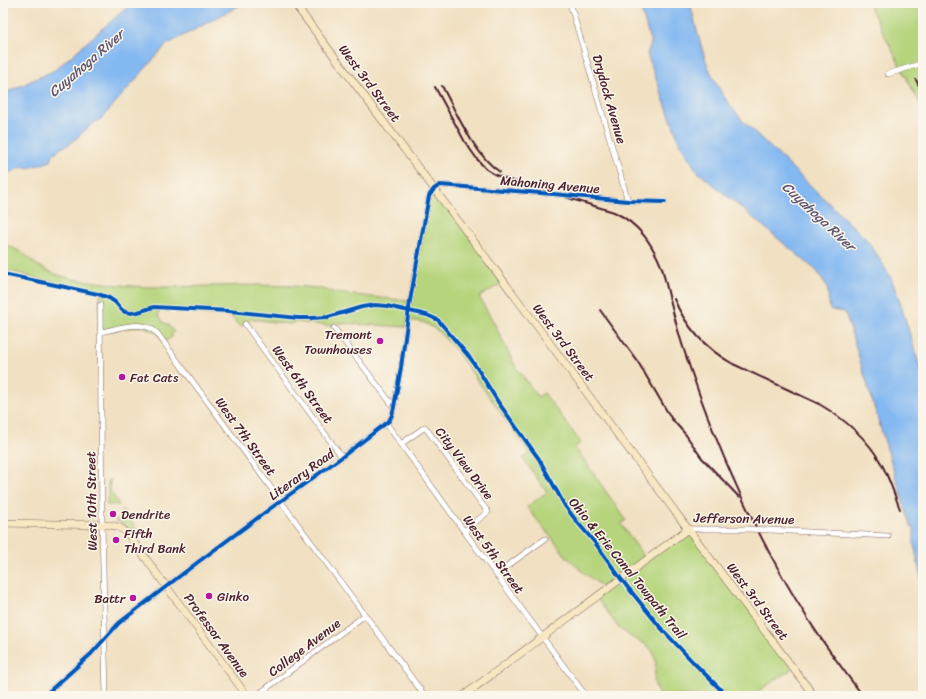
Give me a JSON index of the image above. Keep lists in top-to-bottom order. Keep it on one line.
{"streets":{"street":["West 3rd Street","Drydock Avenue","Mahoning Avenue","West 6th Street","West 7th Street","City View Drive","Literary Road","West 10th Street","Jefferson Avenue","West 5th Street","Professor Avenue","College Avenue"],"cycle path":["Ohio & Erie Canal Towpath Trail"]},"crossings":[["West 3rd Street","Mahoning Avenue"],["West 3rd Street","Literary Road"],["West 3rd Street","Jefferson Avenue"],["Drydock Avenue","Mahoning Avenue"],["Mahoning Avenue","Literary Road"],["West 6th Street","Literary Road"],["West 7th Street","Literary Road"],["West 7th Street","West 10th Street"],["West 7th Street","College Avenue"],["City View Drive","West 5th Street"],["Literary Road","West 10th Street"],["Literary Road","West 5th Street"],["Literary Road","Professor Avenue"],["West 10th Street","Professor Avenue"],["Jefferson Avenue","West 5th Street"]],"water":["Cuyahoga River"],"places":["Tremont Townhouses","Fat Cats","Dendrite","Fifth Third Bank","Ginko","Battr"]}
